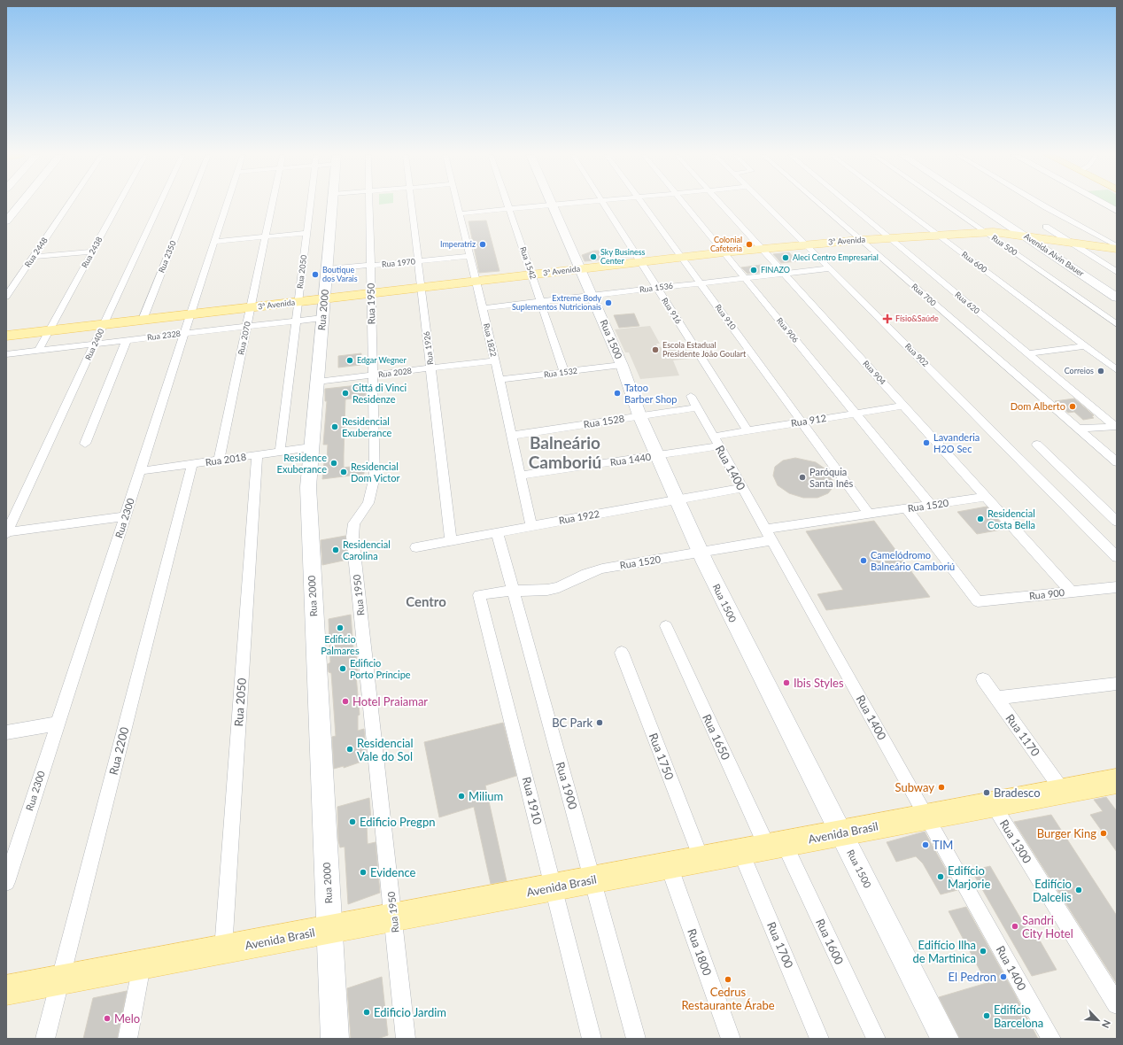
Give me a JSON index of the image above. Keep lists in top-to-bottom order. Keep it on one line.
{"streets":{"main road":["3ª Avenida","Avenida Alvin Bauer","Rua 2000","Rua 1500","Avenida Brasil"],"street":["Rua 500","Rua 2448","Rua 2438","Rua 2350","Rua 600","Rua 1970","Rua 1542","Rua 2050","Rua 1536","Rua 700","Rua 620","Rua 1950","Rua 916","Rua 910","Rua 906","Rua 2328","Rua 2070","Rua 1822","Rua 2400","Rua 1926","Rua 902","Rua 2028","Rua 1532","Rua 904","Rua 912","Rua 1528","Rua 2018","Rua 1440","Rua 1400","Rua 1520","Rua 1922","Rua 2300","Rua 900","Rua 1170","Rua 1650","Rua 2200","Rua 1750","Rua 1900","Rua 1910","Rua 1300","Rua 1600","Rua 1700","Rua 1800"]},"crossings":[["3ª Avenida","Rua 500"],["3ª Avenida","Rua 2438"],["3ª Avenida","Avenida Alvin Bauer"],["3ª Avenida","Rua 2350"],["3ª Avenida","Rua 600"],["3ª Avenida","Rua 1542"],["3ª Avenida","Rua 2050"],["3ª Avenida","Rua 700"],["3ª Avenida","Rua 620"],["3ª Avenida","Rua 1950"],["3ª Avenida","Rua 2000"],["3ª Avenida","Rua 916"],["3ª Avenida","Rua 910"],["3ª Avenida","Rua 906"],["3ª Avenida","Rua 2070"],["3ª Avenida","Rua 1500"],["3ª Avenida","Rua 1822"],["3ª Avenida","Rua 2400"],["3ª Avenida","Rua 1926"],["3ª Avenida","Rua 902"],["3ª Avenida","Rua 904"],["3ª Avenida","Rua 2300"],["Rua 2438","Rua 2328"],["Rua 1970","Rua 1950"],["Rua 1970","Rua 2000"],["Rua 1970","Rua 1822"],["Rua 1970","Rua 1926"],["Rua 1542","Rua 1536"],["Rua 1542","Rua 1532"],["Rua 2050","Rua 2328"],["Rua 2050","Rua 2018"],["Rua 2050","Avenida Brasil"],["Rua 1536","Rua 916"],["Rua 1536","Rua 910"],["Rua 1536","Rua 906"],["Rua 1536","Rua 1500"],["Rua 1536","Rua 1822"],["Rua 1536","Rua 902"],["Rua 1536","Rua 904"],["Rua 700","Rua 620"],["Rua 1950","Rua 2028"],["Rua 1950","Avenida Brasil"],["Rua 2000","Rua 2328"],["Rua 2000","Rua 2028"],["Rua 2000","Rua 2018"],["Rua 2000","Avenida Brasil"],["Rua 916","Rua 912"],["Rua 910","Rua 912"],["Rua 910","Rua 1520"],["Rua 906","Rua 912"],["Rua 906","Rua 1520"],["Rua 2328","Rua 2070"],["Rua 2328","Rua 2400"],["Rua 2328","Rua 2300"],["Rua 2070","Rua 2018"],["Rua 1500","Rua 1532"],["Rua 1500","Rua 1528"],["Rua 1500","Rua 1440"],["Rua 1500","Rua 1520"],["Rua 1500","Rua 1922"],["Rua 1500","Avenida Brasil"],["Rua 1822","Rua 2028"],["Rua 1822","Rua 1532"],["Rua 1822","Rua 1528"],["Rua 1822","Rua 1440"],["Rua 1822","Rua 1922"],["Rua 1926","Rua 2028"],["Rua 1926","Rua 1922"],["Rua 904","Rua 912"],["Rua 904","Rua 1520"],["Rua 904","Rua 900"],["Rua 912","Rua 1440"],["Rua 912","Rua 1400"],["Rua 1528","Rua 1400"],["Rua 2018","Rua 2300"],["Rua 2018","Rua 2200"],["Rua 1440","Rua 1400"],["Rua 1400","Rua 1520"],["Rua 1400","Rua 1922"],["Rua 1400","Avenida Brasil"],["Rua 1520","Rua 900"],["Rua 1520","Rua 1900"],["Rua 1520","Rua 1910"],["Rua 1922","Rua 1900"],["Rua 1170","Avenida Brasil"],["Rua 1650","Avenida Brasil"],["Rua 1650","Rua 1600"],["Rua 2200","Avenida Brasil"],["Rua 1750","Avenida Brasil"],["Rua 1900","Rua 1910"],["Rua 1900","Avenida Brasil"],["Rua 1910","Avenida Brasil"],["Avenida Brasil","Rua 1300"],["Avenida Brasil","Rua 1600"],["Avenida Brasil","Rua 1700"],["Avenida Brasil","Rua 1800"]],"districts":["Balneário Camboriú","Centro"],"places":{"other":["Imperatriz","Colonial Cafeteria","Sky Business Center","Aleci Centro Empresarial","FINAZO","Boutique dos Varais","Extreme Body Suplementos Nutricionais","Escola Estadual Presidente João Goulart","Edgar Wegner","Correios","Cittá di Vinci Residenze","Tatoo Barber Shop","Dom Alberto","Residencial Exuberance","Lavanderia H2O Sec","Residence Exuberance","Residencial Dom Victor","Paróquia Santa Inês","Residencial Costa Bella","Residencial Carolina","Camelódromo Balneário Camboriú","Edificio Palmares","Edificio Porto Príncipe","Ibis Styles","Hotel Praiamar","BC Park","Residencial Vale do Sol","Subway","Bradesco","Milium","Edificio Pregpn","Burger King","TIM","Evidence","Edifício Marjorie","Edifício Dalcelis","Sandri City Hotel","Edifício Ilha de Martinica","El Pedron","Cedrus Restaurante Árabe","Edificio Jardim","Edifício Barcelona","Melo"],"health":["Físio&Saúde"]},"north":"bottom right"}
